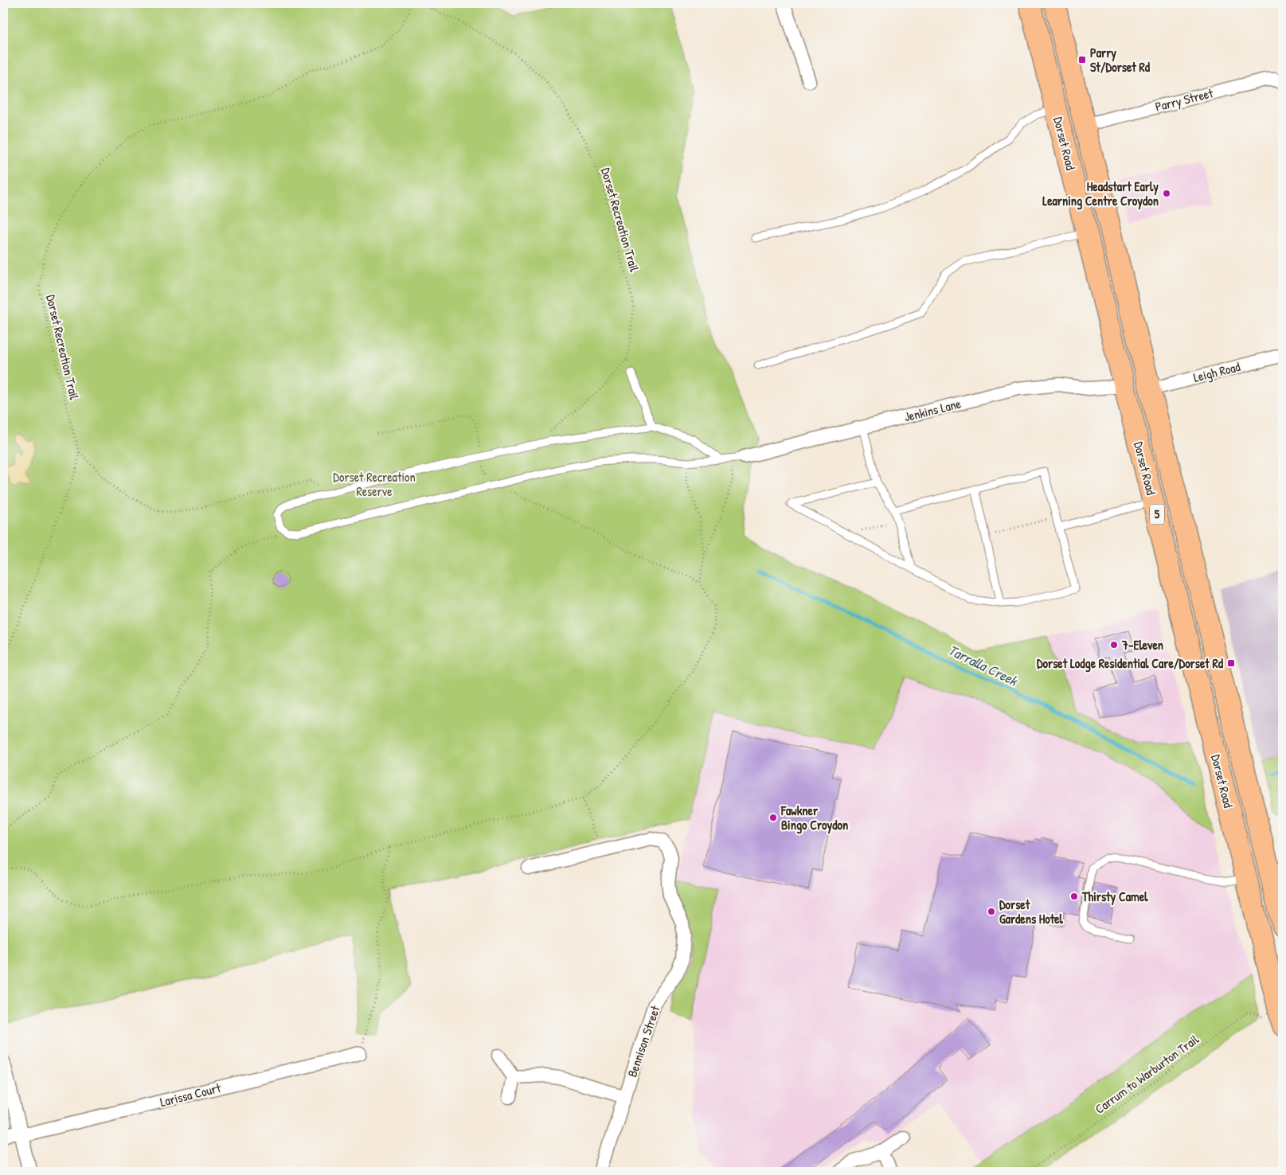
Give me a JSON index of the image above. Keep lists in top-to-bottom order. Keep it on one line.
{"streets":{"main road":["Dorset Road","5"],"street":["Parry Street","Leigh Road","Jenkins Lane","Bennison Street","Larissa Court"],"path":["Dorset Recreation Trail","Carrum to Warburton Trail"]},"crossings":[["Parry Street","Dorset Road"],["Dorset Road","Leigh Road"],["Dorset Road","Jenkins Lane"],["Dorset Road","Carrum to Warburton Trail"]],"water":["Tarralla Creek"],"parks":["Dorset Recreation Reserve"],"places":{"transit":["Parry St/Dorset Rd","Dorset Lodge Residential Care/Dorset Rd"],"other":["Headstart Early Learning Centre Croydon","7-Eleven","Fawkner Bingo Croydon","Thirsty Camel","Dorset Gardens Hotel"]}}
